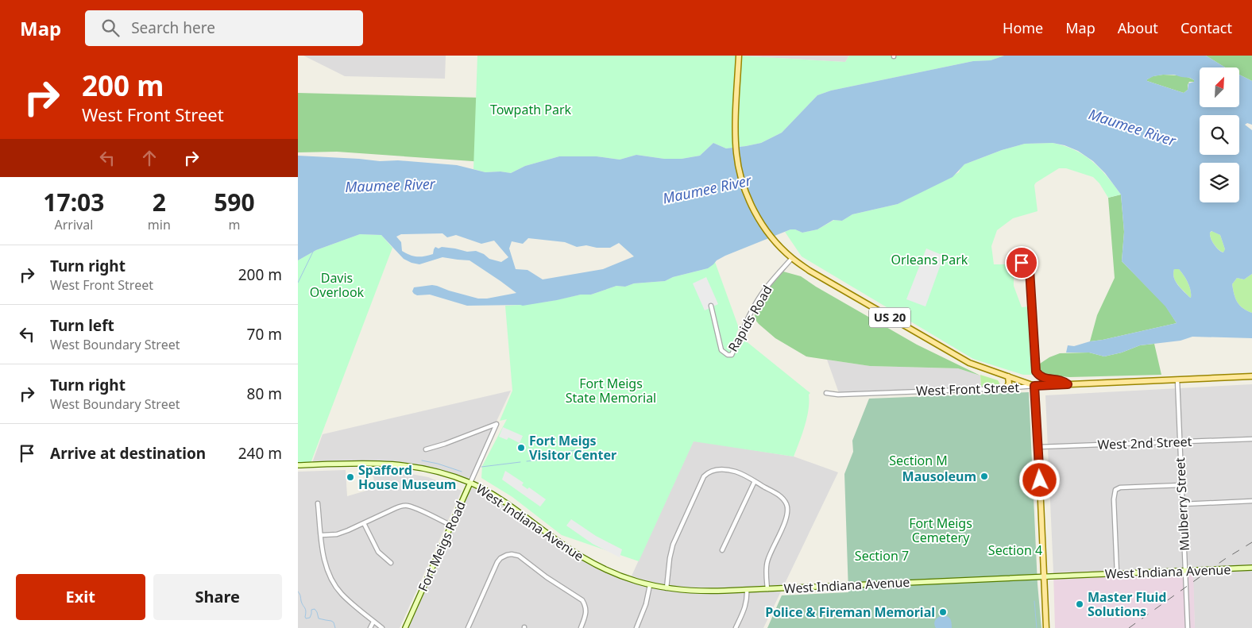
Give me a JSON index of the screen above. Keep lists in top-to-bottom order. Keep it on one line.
{"streets":{"main road":["US 20","West Front Street","West Indiana Avenue","Fort Meigs Road"],"street":["Rapids Road","West 2nd Street","Mulberry Street"]},"crossings":[["US 20","Rapids Road"],["US 20","West Front Street"],["West Front Street","Mulberry Street"],["West 2nd Street","Mulberry Street"],["Mulberry Street","West Indiana Avenue"],["West Indiana Avenue","Fort Meigs Road"]],"water":["Maumee River"],"parks":["Towpath Park","Orleans Park","Davis Overlook","Fort Meigs State Memorial","Section M","Fort Meigs Cemetery","Section 4","Section 7"],"places":["Fort Meigs Visitor Center","Mausoleum","Spafford House Museum","Master Fluid Solutions","Police & Fireman Memorial"],"north":"top right","page":{"header":"Map","search":"Search here","nav":["Home","Map","About","Contact"],"turn":["200 m","West Front Street"],"eta":["17:03","Arrival","2","min","590","m"],"list":[{"name":"Turn right","note":"West Front Street","value":"200 m"},{"name":"Turn left","note":"West Boundary Street","value":"70 m"},{"name":"Turn right","note":"West Boundary Street","value":"80 m"},{"name":"Arrive at destination","value":"240 m"}],"buttons":["Exit","Share"]}}
